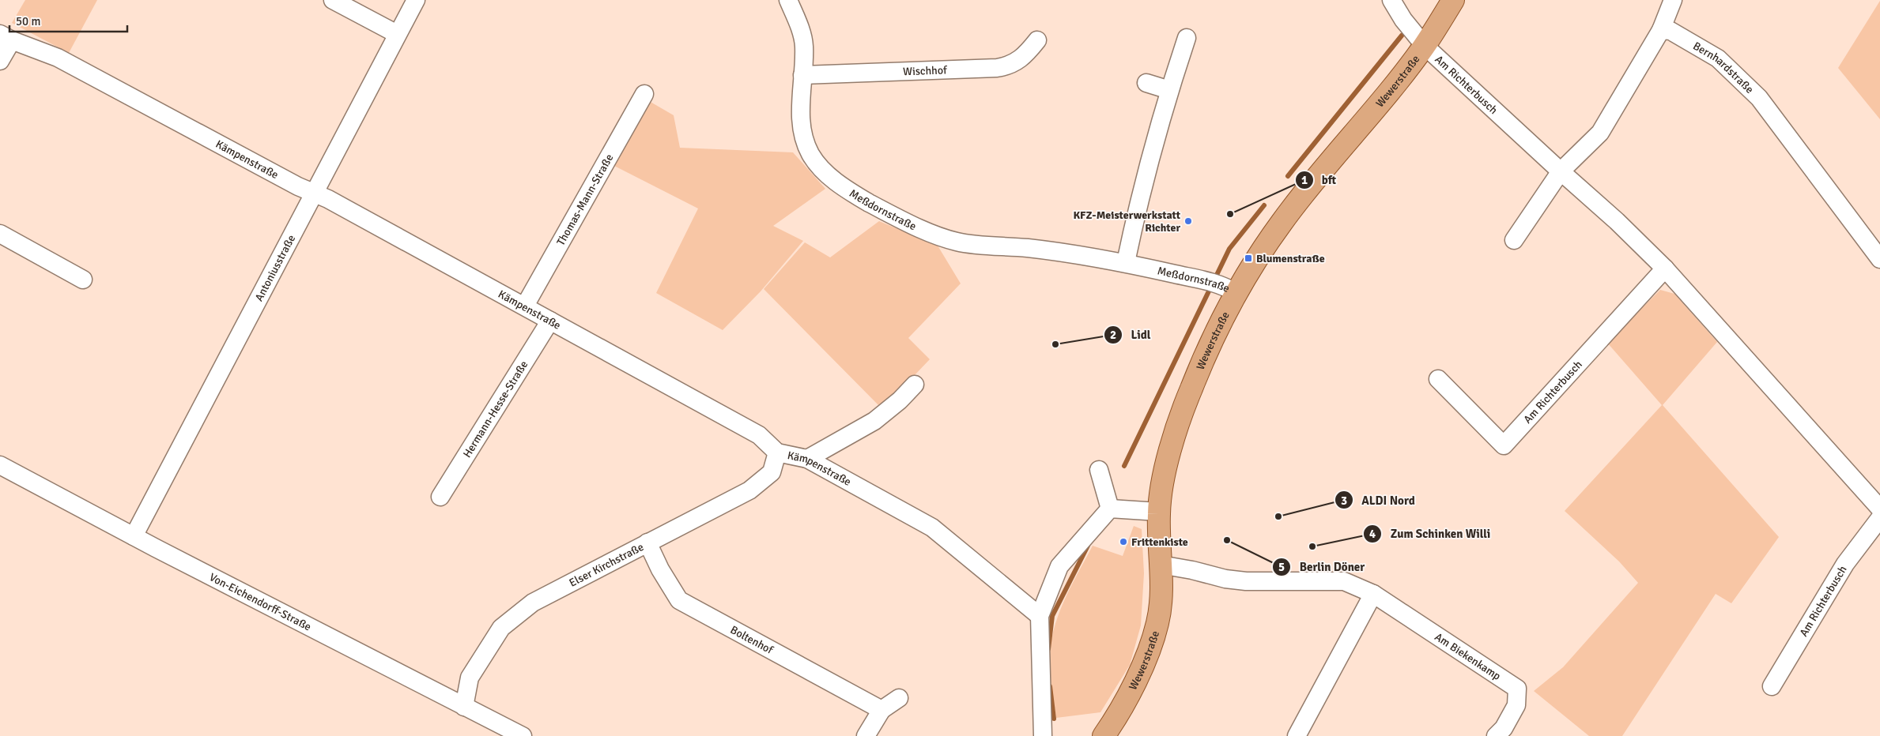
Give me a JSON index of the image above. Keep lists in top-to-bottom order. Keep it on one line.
{"streets":{"main road":["Wewerstraße"],"street":["Bernhardstraße","Wischhof","Am Richterbusch","Kämpenstraße","Thomas-Mann-Straße","Meßdornstraße","Antoniusstraße","Hermann-Hesse-Straße","Elser Kirchstraße","Von-Eichendorff-Straße","Boltenhof","Am Biekenkamp"]},"crossings":[["Wischhof","Meßdornstraße"],["Wewerstraße","Am Richterbusch"],["Wewerstraße","Meßdornstraße"],["Wewerstraße","Am Biekenkamp"],["Kämpenstraße","Thomas-Mann-Straße"],["Kämpenstraße","Antoniusstraße"],["Kämpenstraße","Hermann-Hesse-Straße"],["Kämpenstraße","Elser Kirchstraße"],["Antoniusstraße","Von-Eichendorff-Straße"],["Elser Kirchstraße","Von-Eichendorff-Straße"],["Elser Kirchstraße","Boltenhof"]],"places":{"other":["bft","KFZ-Meisterwerkstatt Richter","Lidl","ALDI Nord","Berlin Döner","Frittenkiste","Zum Schinken Willi"],"transit":["Blumenstraße"]},"scale_bar":"50 m"}
